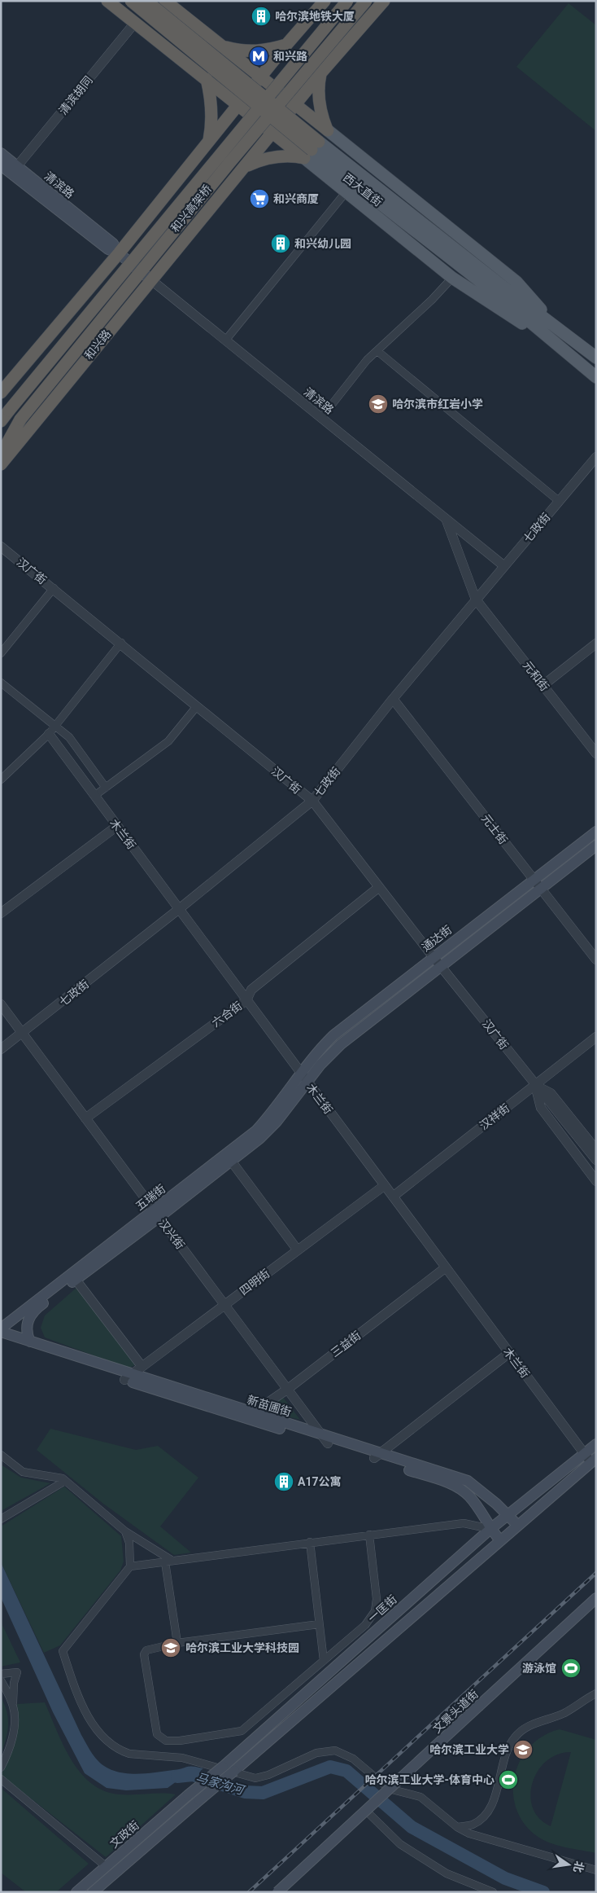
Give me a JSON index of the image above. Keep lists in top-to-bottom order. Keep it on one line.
{"streets":{"highway":["西大直街","和兴高架桥","和兴路"],"main road":["清滨路","通达街","五瑞街","新苗圃街","一匡街","文景头道街","文政街"],"street":["清滨胡同","七政街","汉广街","元和街","元士街","木兰街","六合街","汉祥街","汉兴街","四明街","三益街"]},"crossings":[["清滨胡同","清滨路"],["清滨路","和兴路"],["清滨路","七政街"],["清滨路","元和街"],["七政街","汉广街"],["七政街","元和街"],["七政街","元士街"],["七政街","木兰街"],["七政街","汉兴街"],["汉广街","通达街"],["汉广街","六合街"],["汉广街","汉祥街"],["元士街","通达街"],["木兰街","通达街"],["木兰街","六合街"],["木兰街","汉祥街"],["木兰街","五瑞街"],["木兰街","四明街"],["木兰街","三益街"],["木兰街","一匡街"],["通达街","五瑞街"],["六合街","汉兴街"],["五瑞街","汉兴街"],["五瑞街","新苗圃街"],["汉兴街","四明街"],["汉兴街","三益街"],["汉兴街","新苗圃街"],["四明街","新苗圃街"],["三益街","新苗圃街"],["新苗圃街","一匡街"],["新苗圃街","文政街"],["一匡街","文政街"]],"water":["马家沟河"],"places":{"building":["哈尔滨地铁大厦","和兴幼儿园","A17公寓"],"metro station":["和兴路"],"supermarket":["和兴商厦"],"school or university":["哈尔滨市红岩小学","哈尔滨工业大学科技园","哈尔滨工业大学"],"sports":["游泳馆","哈尔滨工业大学-体育中心"]},"north":"right"}
